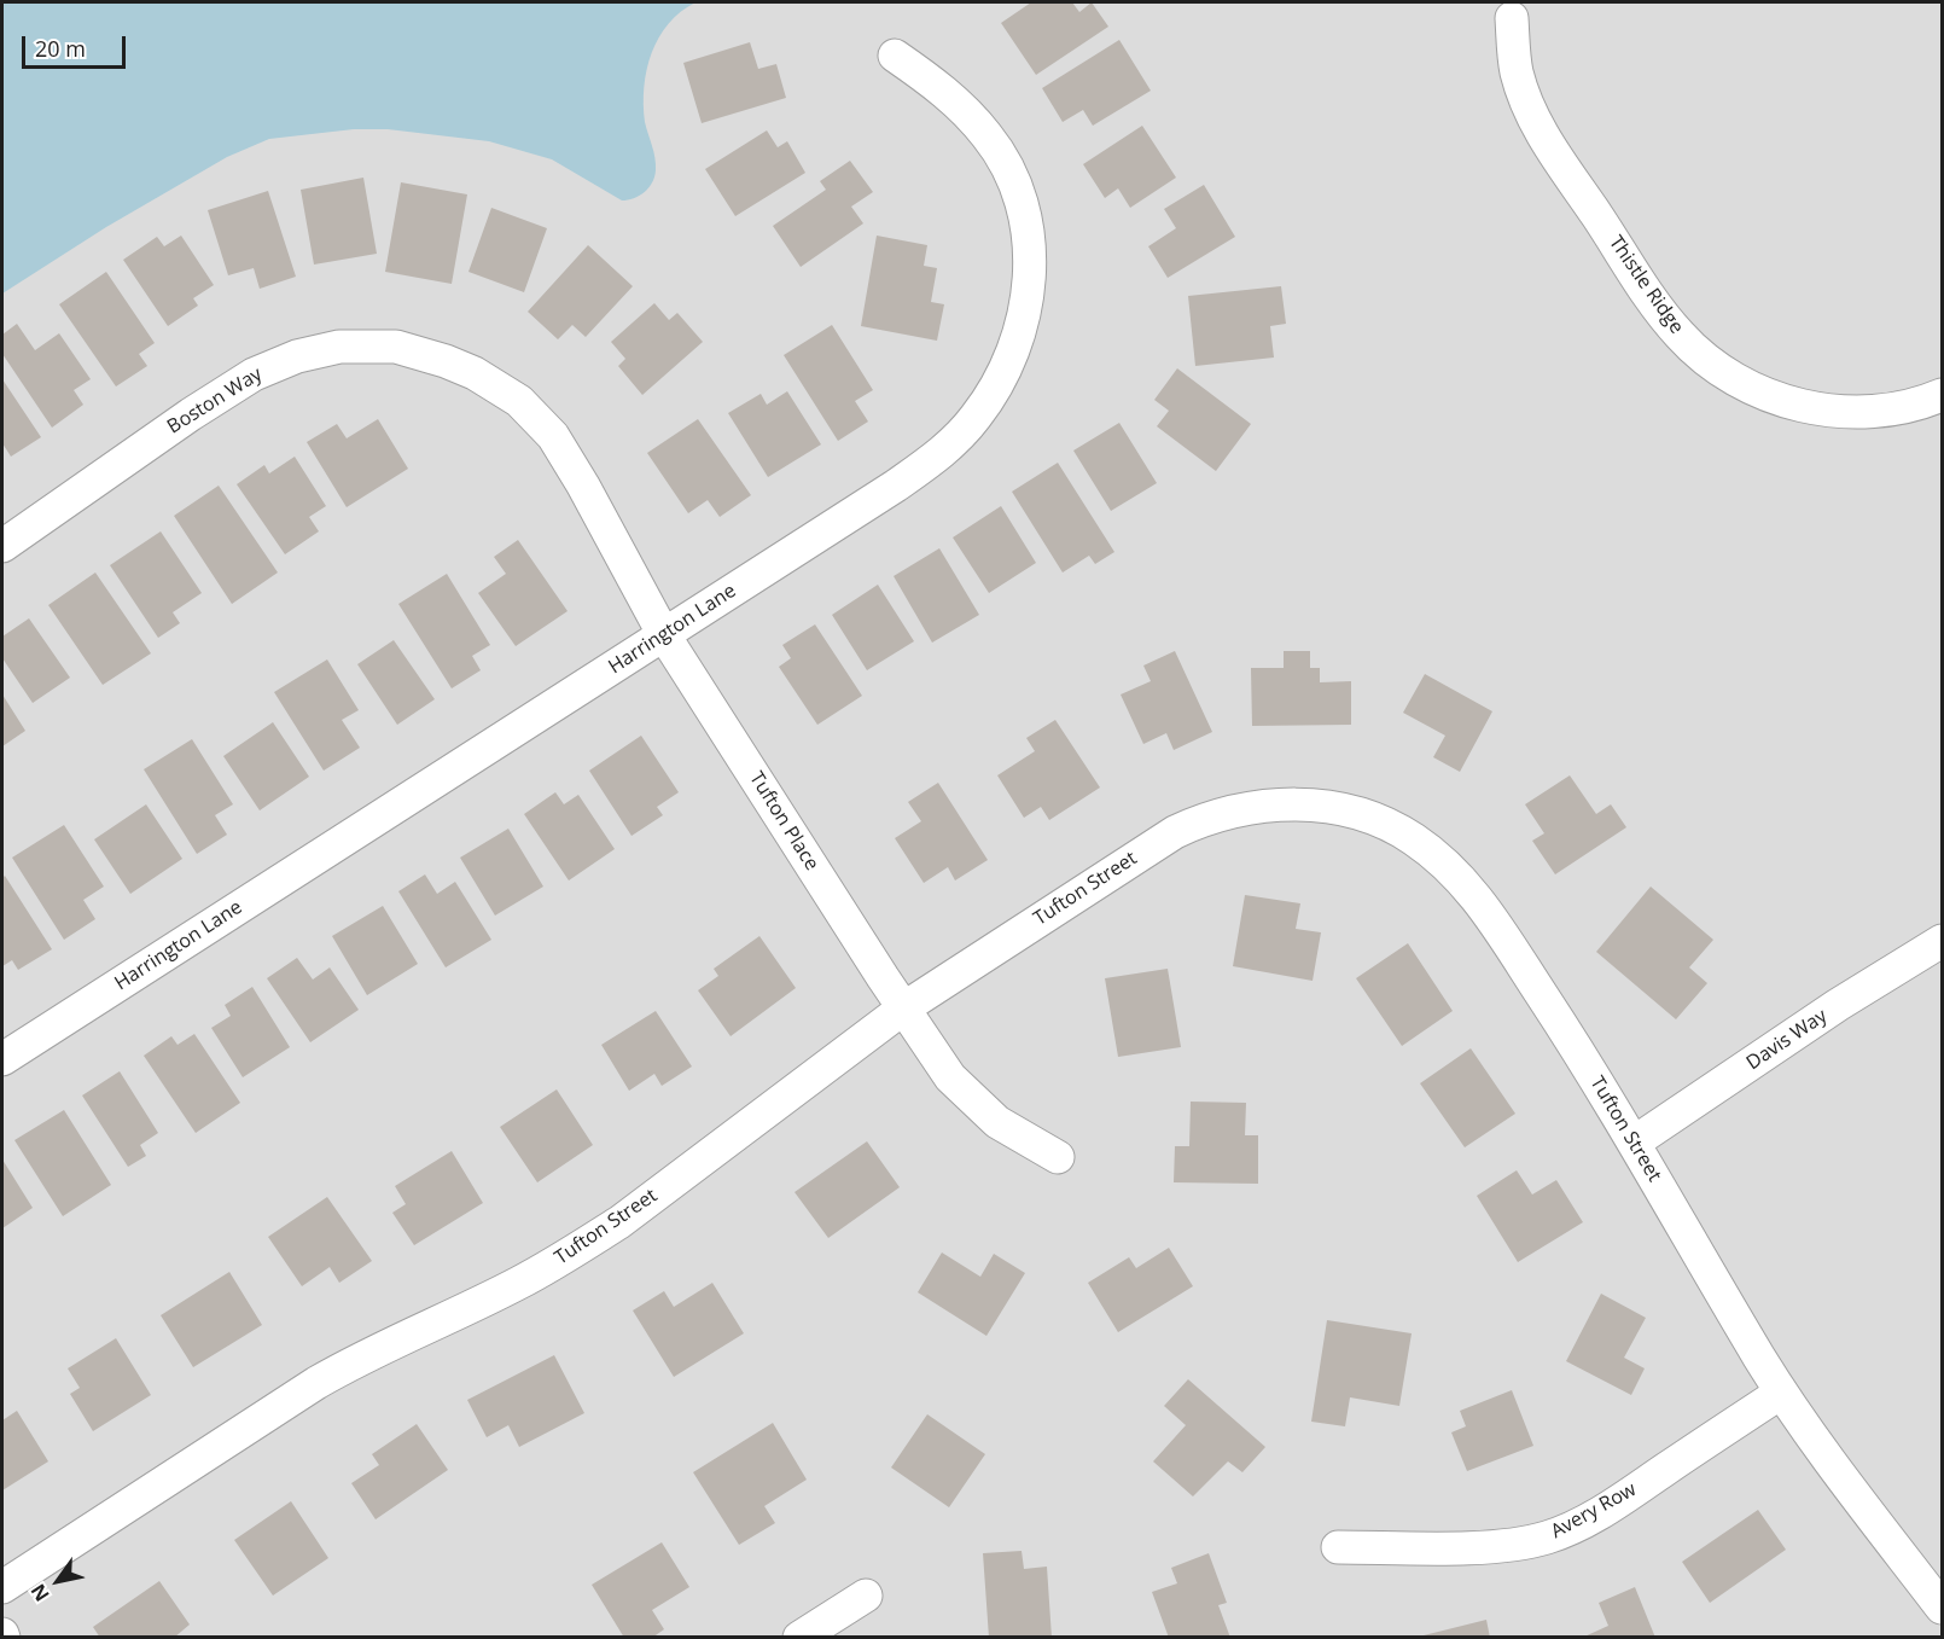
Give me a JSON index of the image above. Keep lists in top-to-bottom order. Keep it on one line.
{"streets":{"street":["Thistle Ridge","Boston Way","Harrington Lane","Tufton Place","Tufton Street","Davis Way","Avery Row"]},"crossings":[["Boston Way","Harrington Lane"],["Boston Way","Tufton Place"],["Harrington Lane","Tufton Place"],["Tufton Place","Tufton Street"],["Tufton Street","Davis Way"],["Tufton Street","Avery Row"]],"scale_bar":"20 m","north":"bottom left"}
